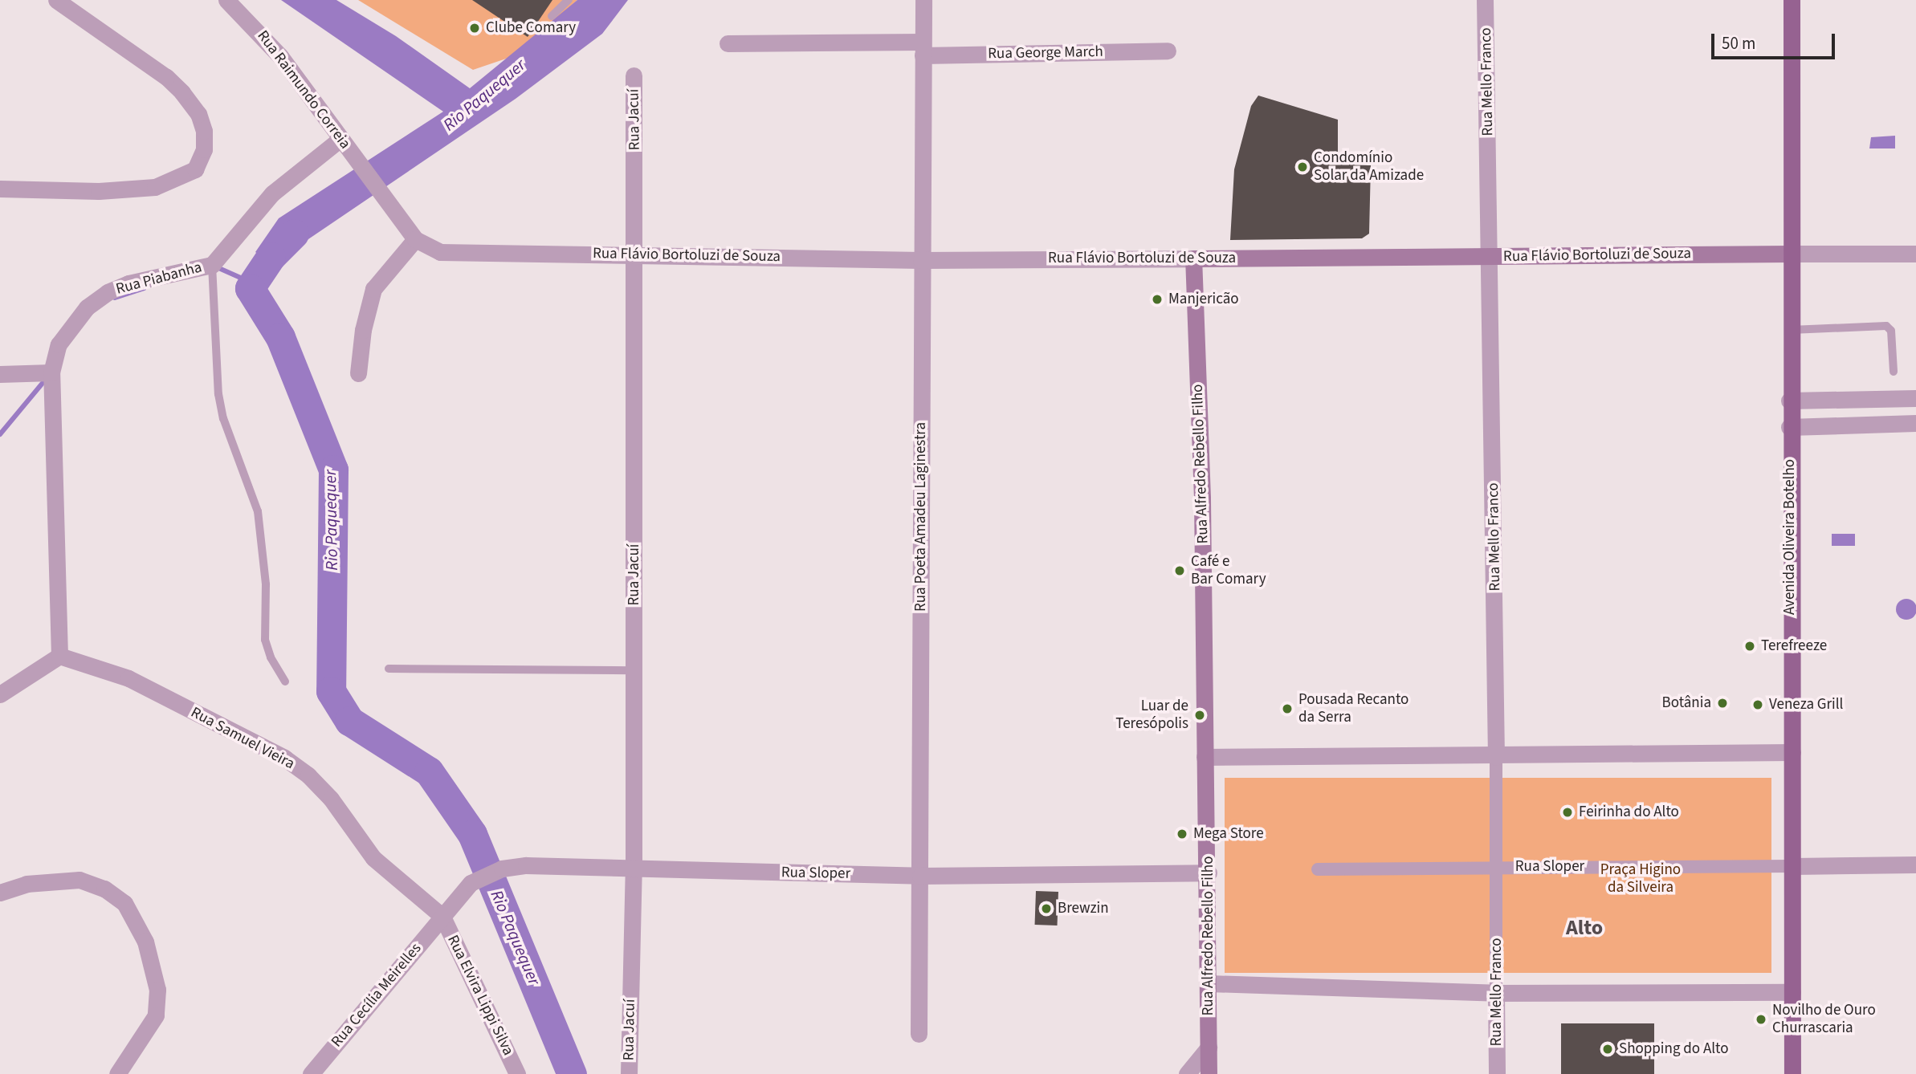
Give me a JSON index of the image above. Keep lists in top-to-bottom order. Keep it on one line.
{"streets":{"main road":["Rua Flávio Bortoluzi de Souza","Rua Alfredo Rebello Filho","Avenida Oliveira Botelho"],"street":["Rua George March","Rua Mello Franco","Rua Raimundo Correia","Rua Jacuí","Rua Piabanha","Rua Poeta Amadeu Laginestra","Rua Samuel Vieira","Rua Sloper","Rua Cecília Meirelles","Rua Elvira Lippi Silva"]},"crossings":[["Rua George March","Rua Poeta Amadeu Laginestra"],["Rua Mello Franco","Rua Flávio Bortoluzi de Souza"],["Rua Mello Franco","Rua Sloper"],["Rua Raimundo Correia","Rua Flávio Bortoluzi de Souza"],["Rua Raimundo Correia","Rua Piabanha"],["Rua Jacuí","Rua Flávio Bortoluzi de Souza"],["Rua Jacuí","Rua Sloper"],["Rua Flávio Bortoluzi de Souza","Rua Alfredo Rebello Filho"],["Rua Flávio Bortoluzi de Souza","Rua Poeta Amadeu Laginestra"],["Rua Flávio Bortoluzi de Souza","Avenida Oliveira Botelho"],["Rua Piabanha","Rua Samuel Vieira"],["Rua Alfredo Rebello Filho","Rua Sloper"],["Rua Poeta Amadeu Laginestra","Rua Sloper"],["Avenida Oliveira Botelho","Rua Sloper"],["Rua Samuel Vieira","Rua Sloper"],["Rua Samuel Vieira","Rua Cecília Meirelles"],["Rua Samuel Vieira","Rua Elvira Lippi Silva"],["Rua Sloper","Rua Cecília Meirelles"],["Rua Sloper","Rua Elvira Lippi Silva"],["Rua Cecília Meirelles","Rua Elvira Lippi Silva"]],"districts":["Alto"],"water":["Rio Paquequer"],"parks":["Praça Higino da Silveira"],"places":["Clube Comary","Condomínio Solar da Amizade","Manjericão","Café e Bar Comary","Terefreeze","Botânia","Veneza Grill","Pousada Recanto da Serra","Luar de Teresópolis","Feirinha do Alto","Mega Store","Brewzin","Novilho de Ouro Churrascaria","Shopping do Alto"],"scale_bar":"50 m"}
